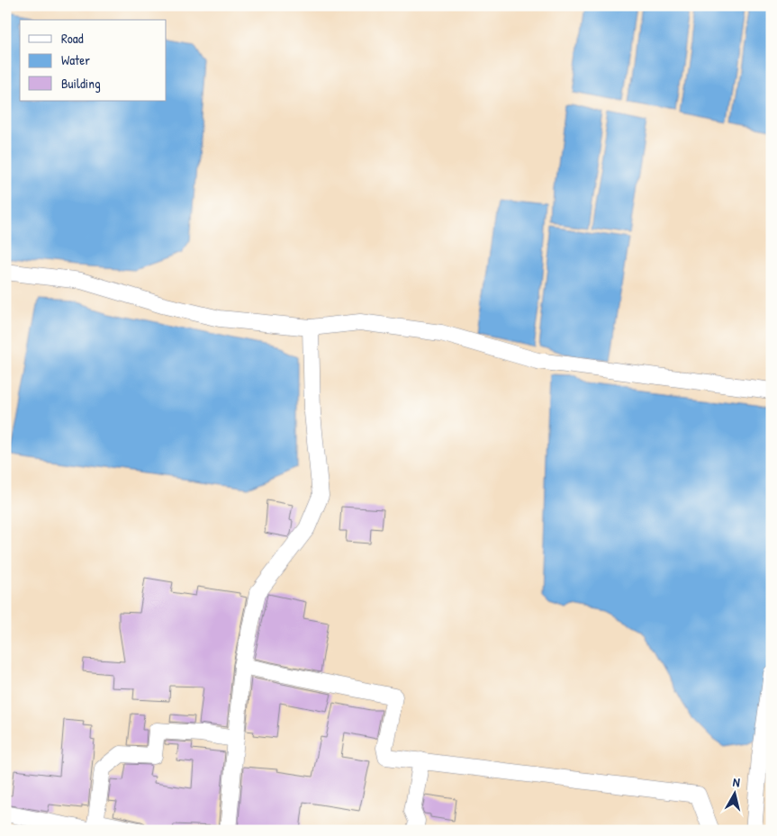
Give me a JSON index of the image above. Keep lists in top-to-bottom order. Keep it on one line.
{"legend":["Road","Water","Building"],"north":"top"}
